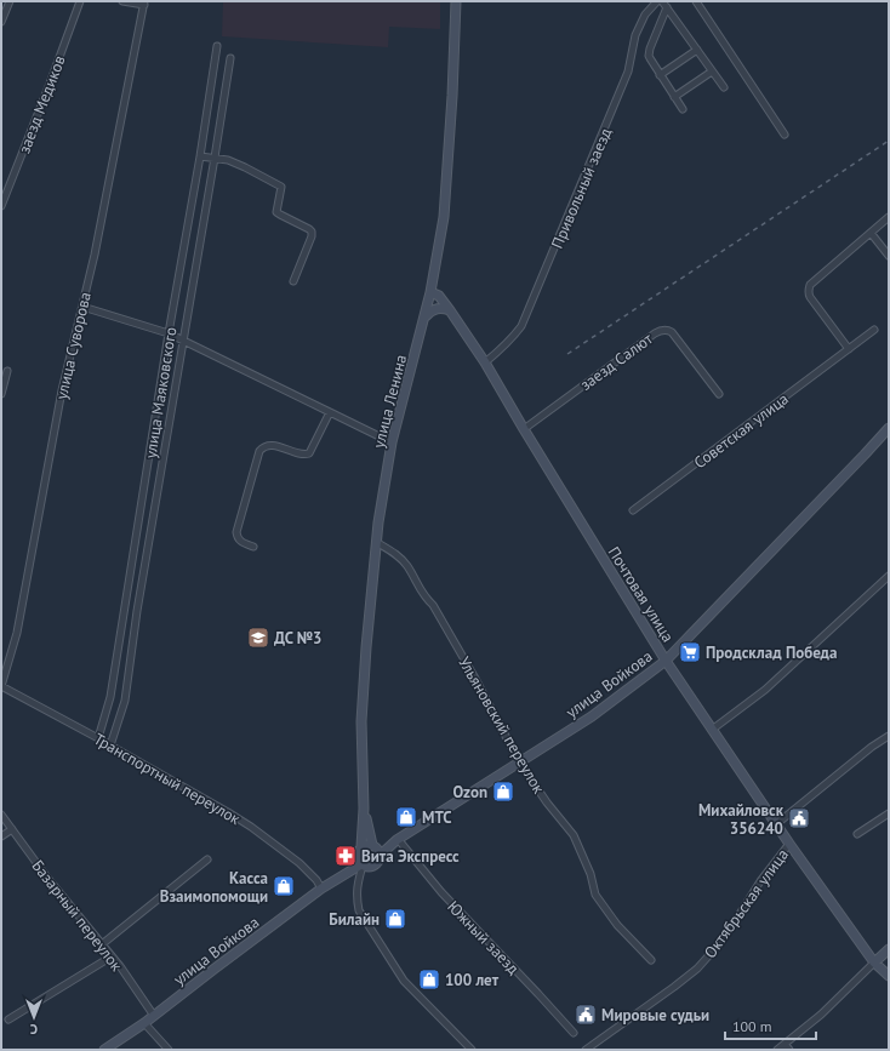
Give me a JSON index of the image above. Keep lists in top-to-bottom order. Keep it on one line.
{"streets":{"main road":["улица Ленина","Почтовая улица","улица Войкова"],"street":["заезд Медиков","Привольный заезд","улица Суворова","заезд Салют","улица Маяковского","Советская улица","Ульяновский переулок","Транспортный переулок","Октябрьская улица","Базарный переулок","Южный заезд"]},"crossings":[["Привольный заезд","Почтовая улица"],["улица Суворова","Транспортный переулок"],["заезд Салют","Почтовая улица"],["улица Маяковского","Транспортный переулок"],["улица Ленина","Почтовая улица"],["улица Ленина","улица Войкова"],["улица Ленина","Ульяновский переулок"],["Почтовая улица","улица Войкова"],["Почтовая улица","Октябрьская улица"],["улица Войкова","Ульяновский переулок"],["улица Войкова","Транспортный переулок"],["улица Войкова","Базарный переулок"],["улица Войкова","Южный заезд"]],"places":{"school or university":["ДС №3"],"supermarket":["Продсклад Победа"],"shop":["Ozon","МТС","Касса Взаимопомощи","Билайн","100 лет"],"public building":["Михайловск 356240","Мировые судьи"],"pharmacy":["Вита Экспресс"]},"scale_bar":"100 m","north":"bottom"}
